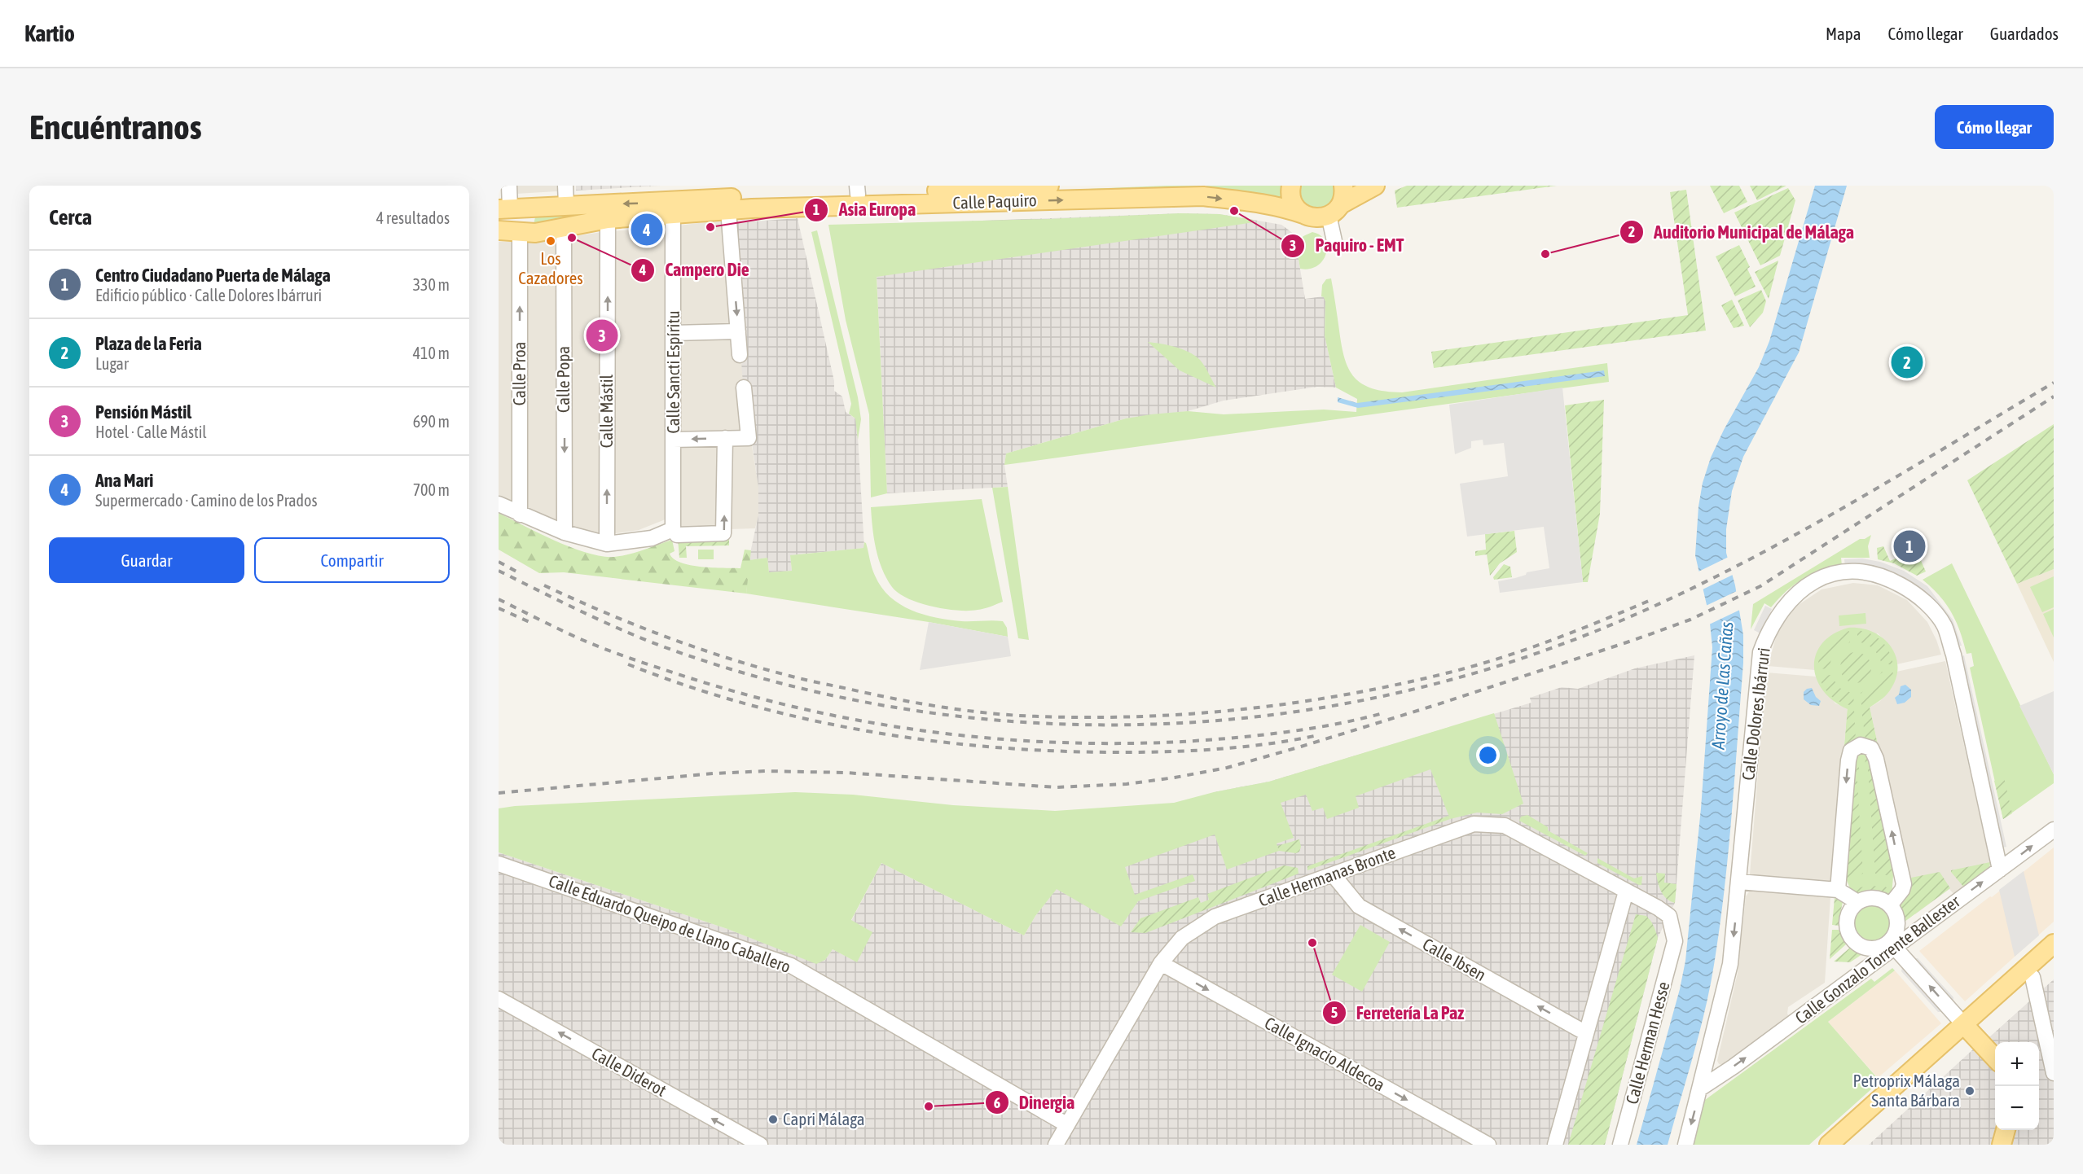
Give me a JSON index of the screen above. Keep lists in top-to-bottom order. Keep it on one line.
{"streets":{"main road":["Calle Paquiro"],"street":["Calle Sancti Espíritu","Calle Proa","Calle Popa","Calle Mástil","Calle Dolores Ibárruri","Calle Hermanas Bronte","Calle Eduardo Queipo de Llano Caballero","Calle Ibsen","Calle Gonzalo Torrente Ballester","Calle Herman Hesse","Calle Ignacio Aldecoa","Calle Diderot"]},"crossings":[["Calle Paquiro","Calle Sancti Espíritu"],["Calle Paquiro","Calle Proa"],["Calle Paquiro","Calle Popa"],["Calle Paquiro","Calle Mástil"],["Calle Dolores Ibárruri","Calle Gonzalo Torrente Ballester"],["Calle Hermanas Bronte","Calle Eduardo Queipo de Llano Caballero"],["Calle Hermanas Bronte","Calle Ibsen"],["Calle Hermanas Bronte","Calle Herman Hesse"],["Calle Hermanas Bronte","Calle Ignacio Aldecoa"]],"one_way":["Calle Proa","Calle Popa","Calle Ibsen","Calle Gonzalo Torrente Ballester","Calle Ignacio Aldecoa","Calle Diderot"],"water":["Arroyo de Las Cañas"],"places":["Paquiro - EMT","Asia Europa","Campero Die","Los Cazadores","Auditorio Municipal de Málaga","Ferretería La Paz","Petroprix Málaga Santa Bárbara","Dinergia","Capri Málaga"],"page":{"header":"Kartio","nav":["Mapa","Cómo llegar","Guardados"],"buttons":["Cómo llegar",["Guardar","Compartir"]],"title":"Encuéntranos","heading":["Cerca","4 resultados"],"pins":["4","3","2","1"],"list":[{"mark":"1","name":"Centro Ciudadano Puerta de Málaga","note":"Edificio público · Calle Dolores Ibárruri","value":"330 m"},{"mark":"2","name":"Plaza de la Feria","note":"Lugar","value":"410 m"},{"mark":"3","name":"Pensión Mástil","note":"Hotel · Calle Mástil","value":"690 m"},{"mark":"4","name":"Ana Mari","note":"Supermercado · Camino de los Prados","value":"700 m"}],"map_buttons":["+","−"]}}
